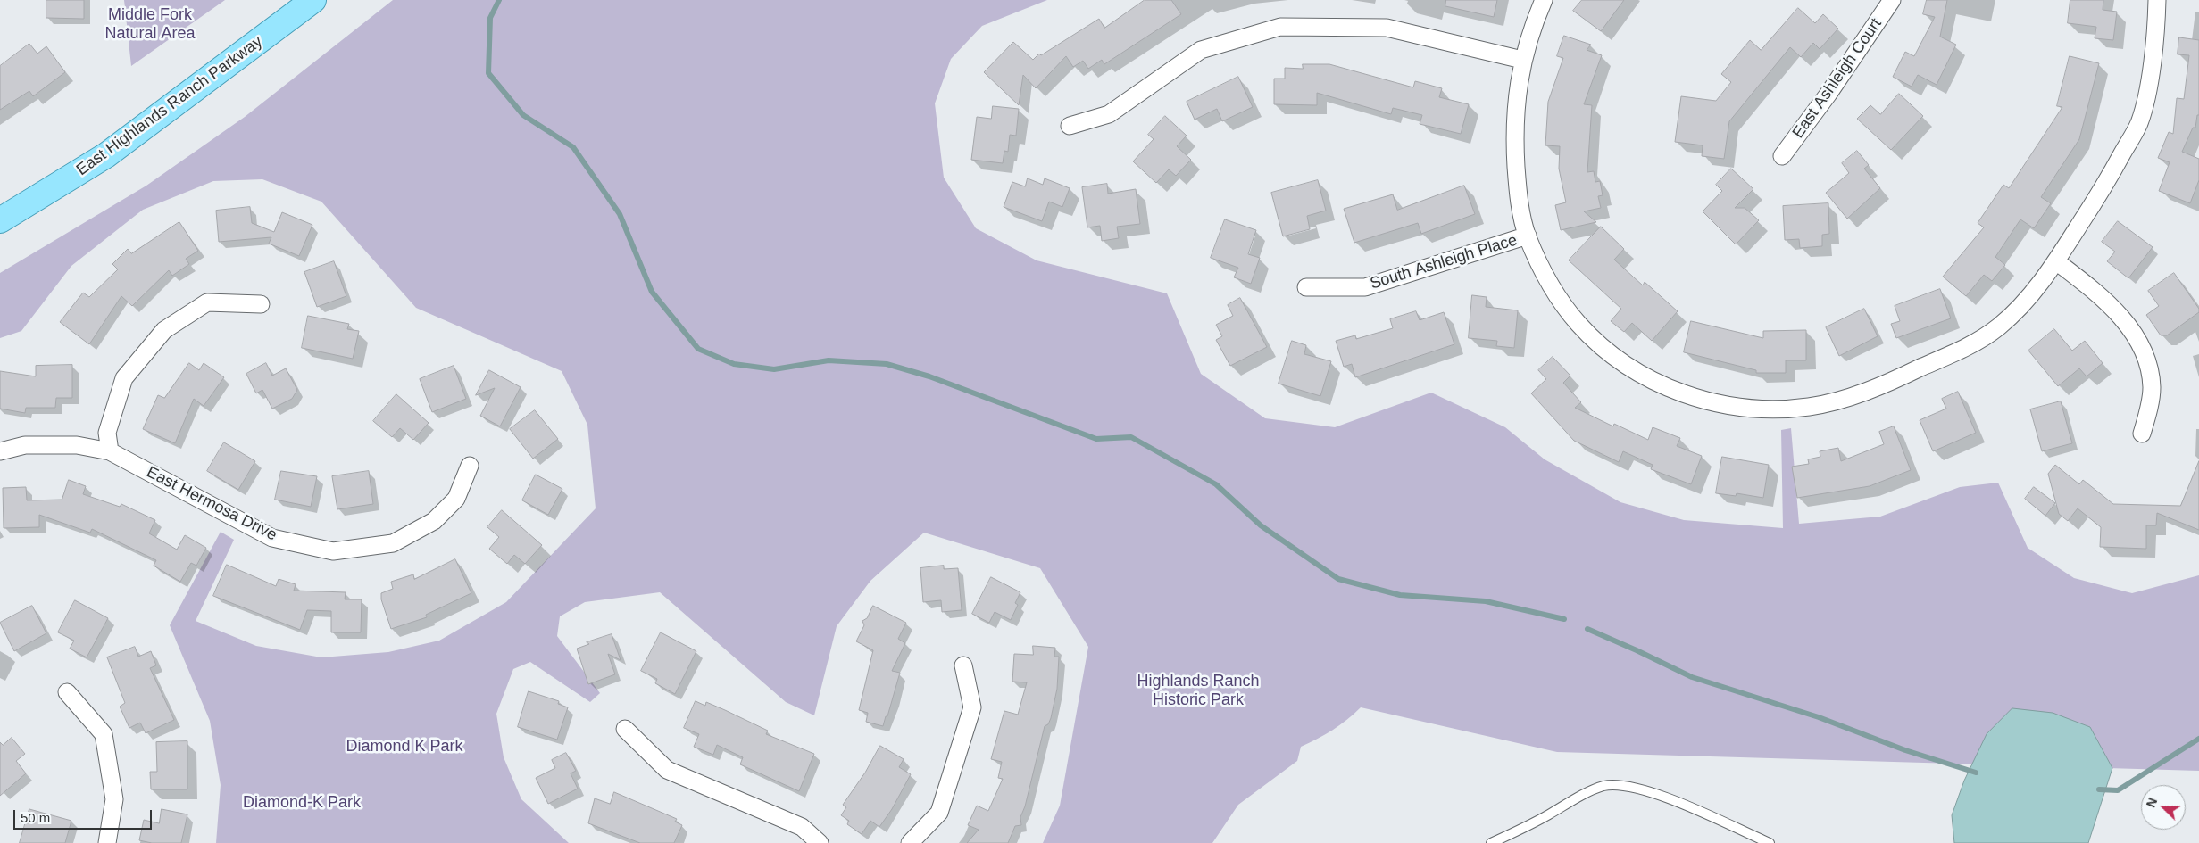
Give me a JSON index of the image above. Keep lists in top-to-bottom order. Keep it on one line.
{"streets":{"main road":["East Highlands Ranch Parkway"],"street":["East Ashleigh Court","South Ashleigh Place","East Hermosa Drive"]},"parks":["Middle Fork Natural Area","Highlands Ranch Historic Park","Diamond K Park","Diamond-K Park"],"scale_bar":"50 m","north":"left"}
